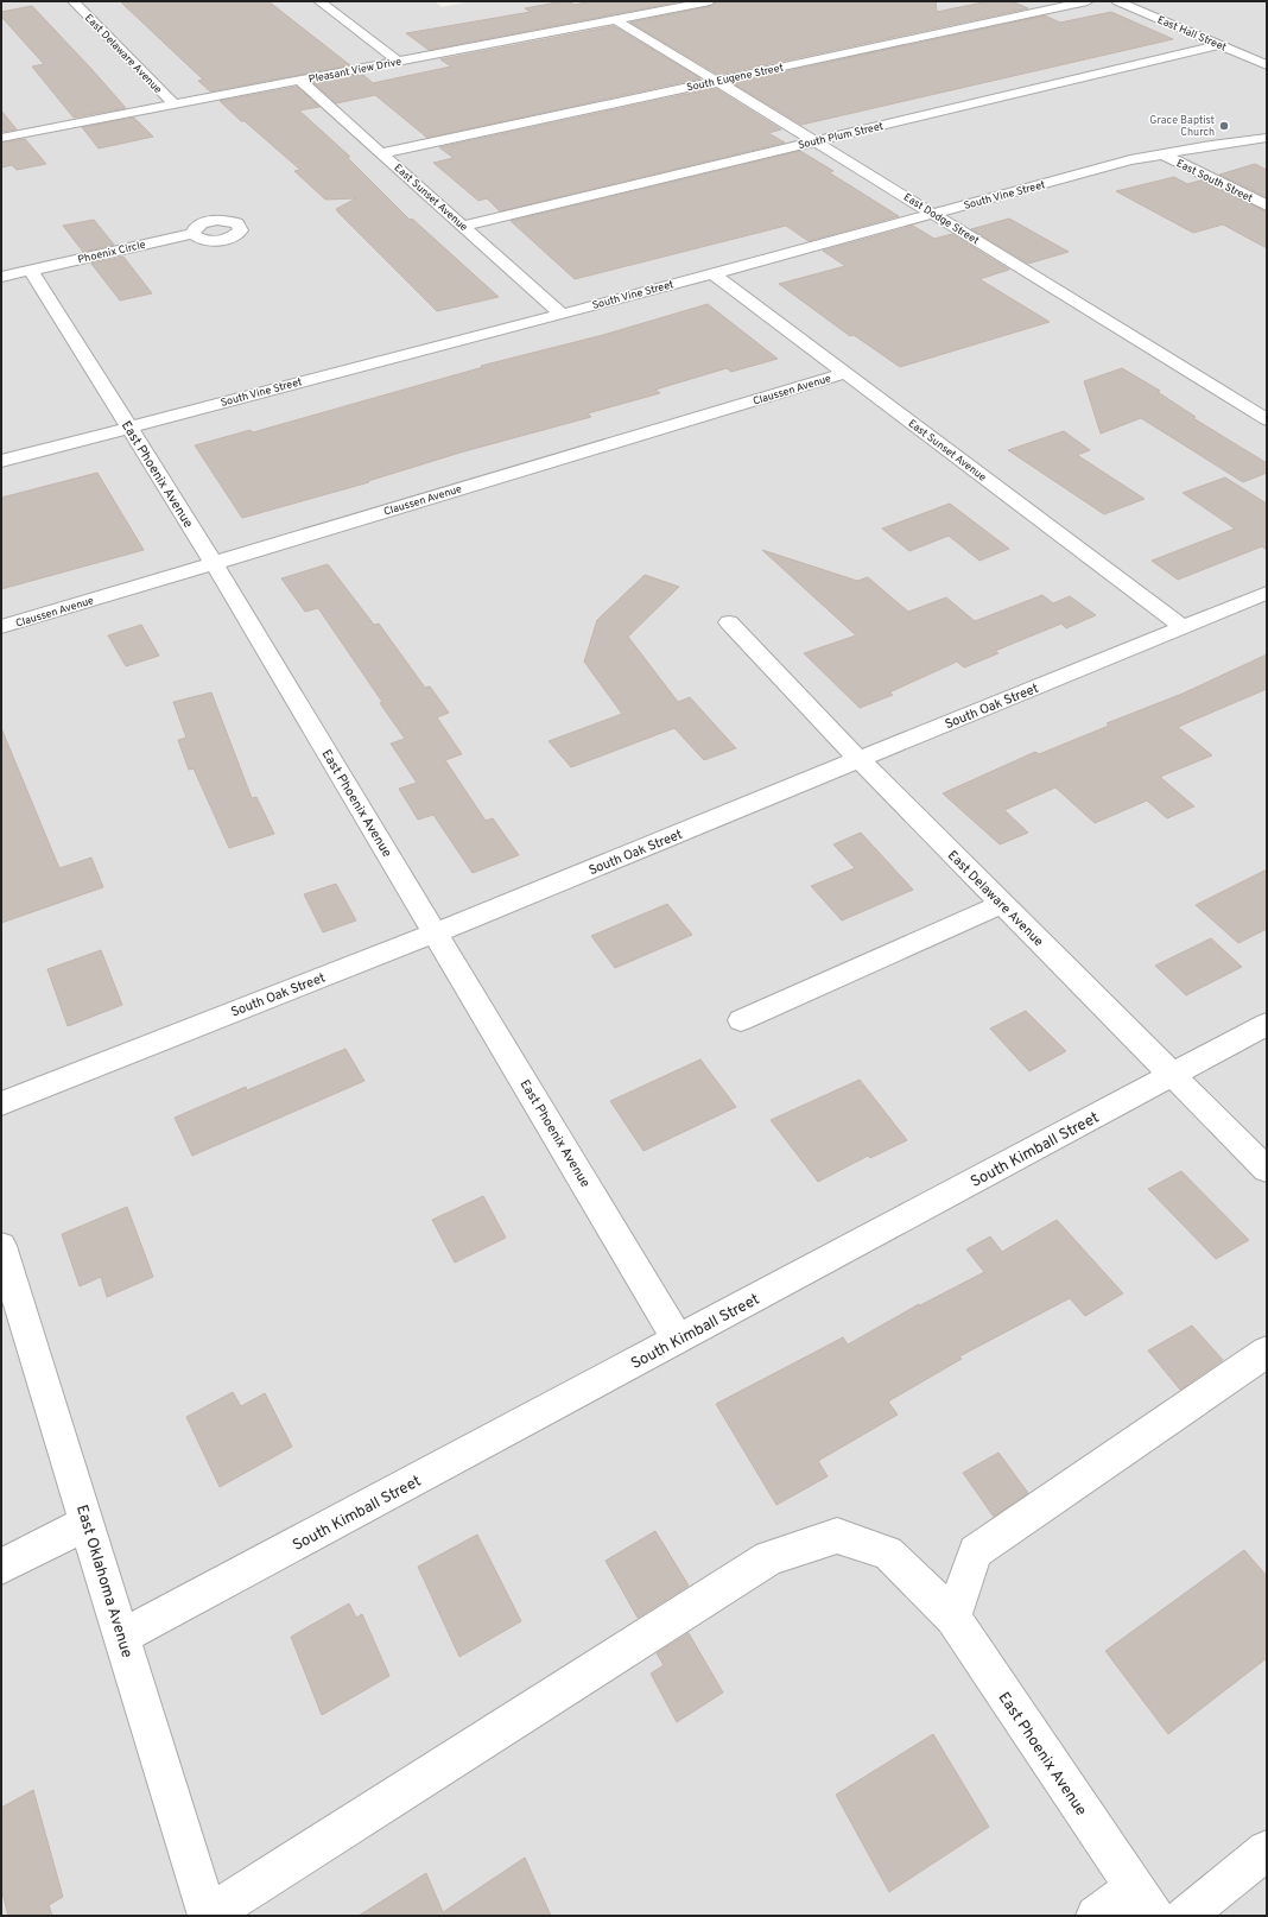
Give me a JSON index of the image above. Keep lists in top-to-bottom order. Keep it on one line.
{"streets":{"street":["East Hall Street","East Delaware Avenue","Pleasant View Drive","South Eugene Street","South Plum Street","East South Street","South Vine Street","East Sunset Avenue","East Dodge Street","Phoenix Circle","Claussen Avenue","East Phoenix Avenue","South Oak Street","South Kimball Street","East Oklahoma Avenue"]},"crossings":[["East Hall Street","South Plum Street"],["East Delaware Avenue","Pleasant View Drive"],["East Delaware Avenue","South Oak Street"],["East Delaware Avenue","South Kimball Street"],["Pleasant View Drive","East Sunset Avenue"],["Pleasant View Drive","East Dodge Street"],["South Eugene Street","East Sunset Avenue"],["South Eugene Street","East Dodge Street"],["South Plum Street","East Sunset Avenue"],["South Plum Street","East Dodge Street"],["East South Street","South Vine Street"],["South Vine Street","East Sunset Avenue"],["South Vine Street","East Dodge Street"],["South Vine Street","East Phoenix Avenue"],["East Sunset Avenue","Claussen Avenue"],["East Sunset Avenue","South Oak Street"],["Phoenix Circle","East Phoenix Avenue"],["Claussen Avenue","East Phoenix Avenue"],["East Phoenix Avenue","South Oak Street"],["East Phoenix Avenue","South Kimball Street"],["East Phoenix Avenue","East Oklahoma Avenue"],["South Kimball Street","East Oklahoma Avenue"]],"places":["Grace Baptist Church"]}
